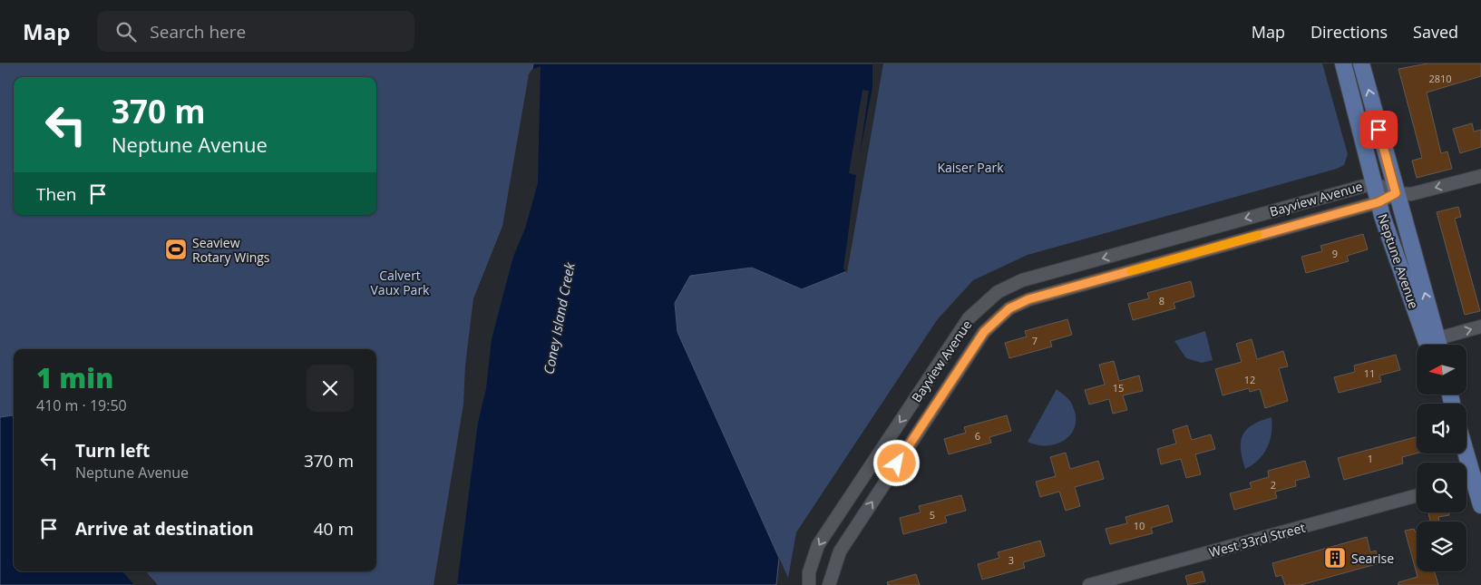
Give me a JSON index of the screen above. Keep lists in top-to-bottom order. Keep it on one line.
{"streets":{"main road":["Neptune Avenue"],"street":["Bayview Avenue","West 33rd Street"]},"crossings":[["Bayview Avenue","Neptune Avenue"]],"water":["Coney Island Creek"],"parks":["Kaiser Park","Calvert Vaux Park"],"places":{"sports":["Seaview Rotary Wings"],"building":["Searise"]},"house_numbers":["2810","9","8","7","11","12","15","6","1","2","5","10","3"],"north":"left","page":{"header":"Map","search":"Search here","nav":["Map","Directions","Saved"],"turn":["370 m","Neptune Avenue"],"then":"Then","heading":["1 min","410 m · 19:50"],"list":[{"name":"Turn left","note":"Neptune Avenue","value":"370 m"},{"name":"Arrive at destination","value":"40 m"}]}}
